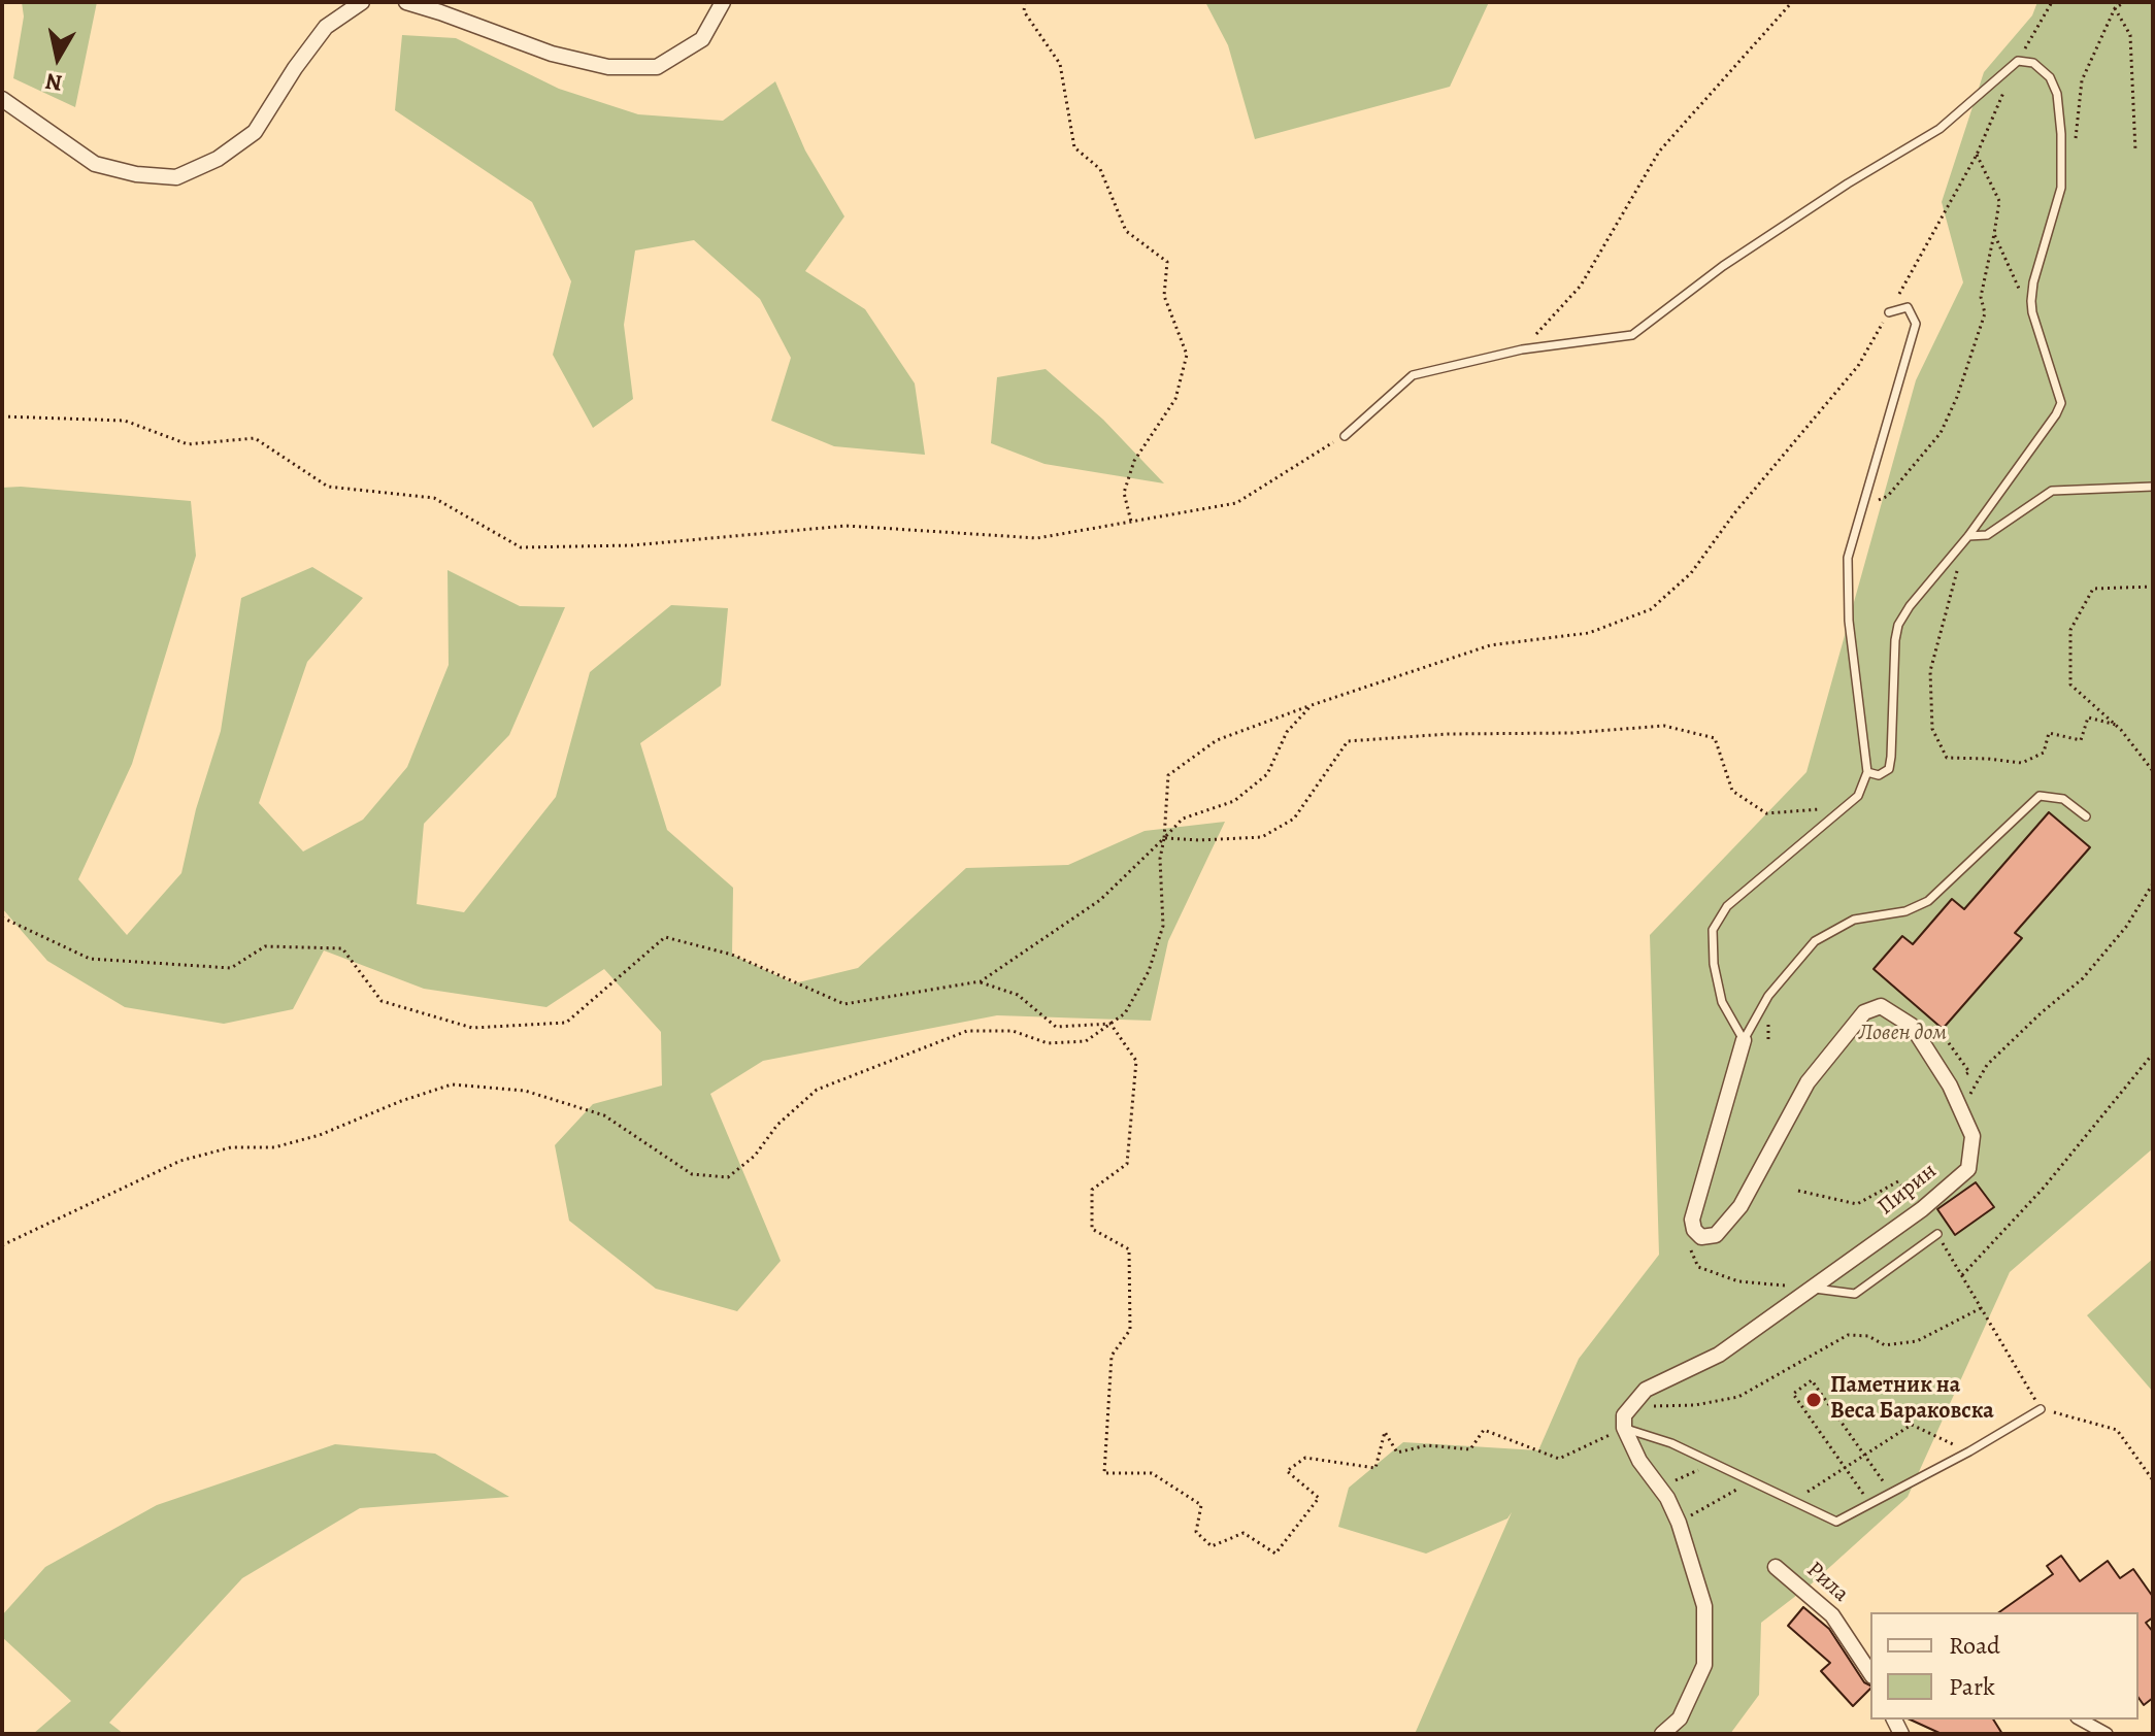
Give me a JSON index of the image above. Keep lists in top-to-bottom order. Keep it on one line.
{"streets":{"street":["Пирин","Рила"]},"parks":["Ловен дом"],"places":["Паметник на Веса Бараковска"],"legend":["Road","Park"],"north":"bottom"}
